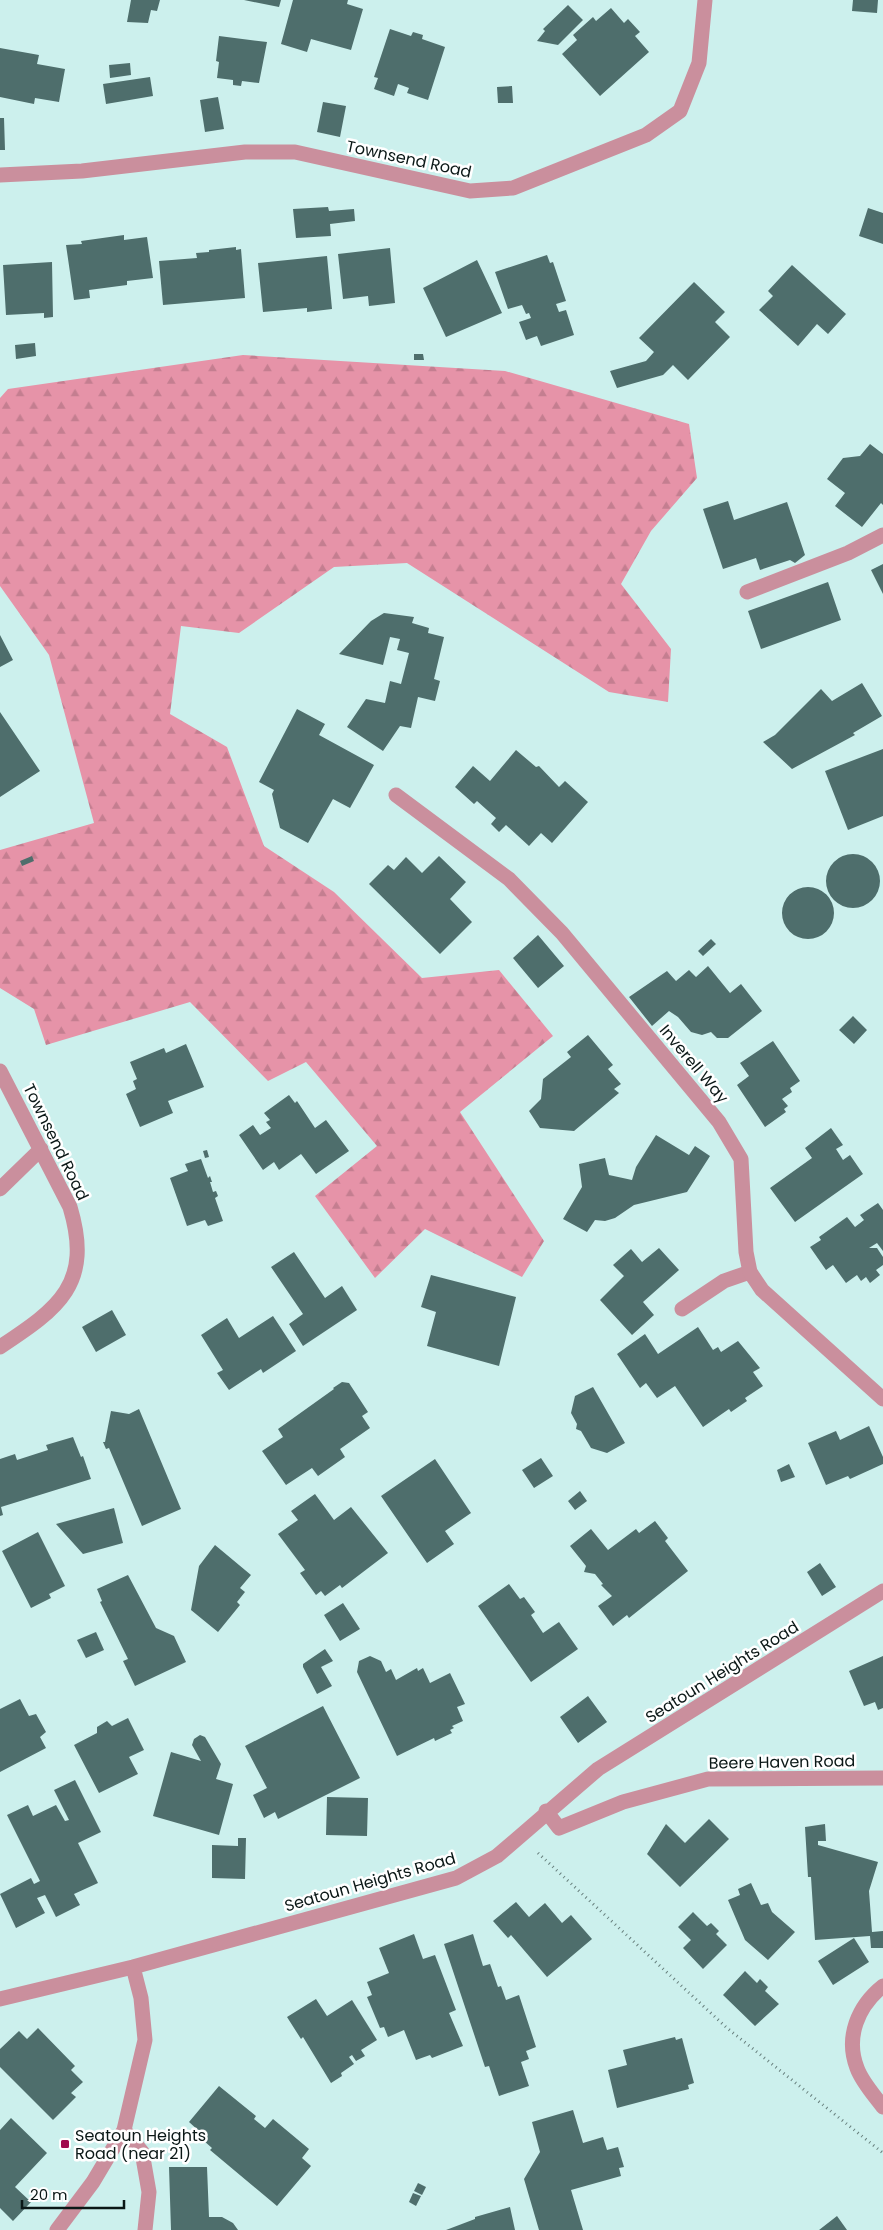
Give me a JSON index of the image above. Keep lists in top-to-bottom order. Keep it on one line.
{"streets":{"street":["Townsend Road","Inverell Way","Seatoun Heights Road","Beere Haven Road"]},"crossings":[["Seatoun Heights Road","Beere Haven Road"]],"places":{"transit":["Seatoun Heights Road (near 21)"]},"scale_bar":"20 m"}
